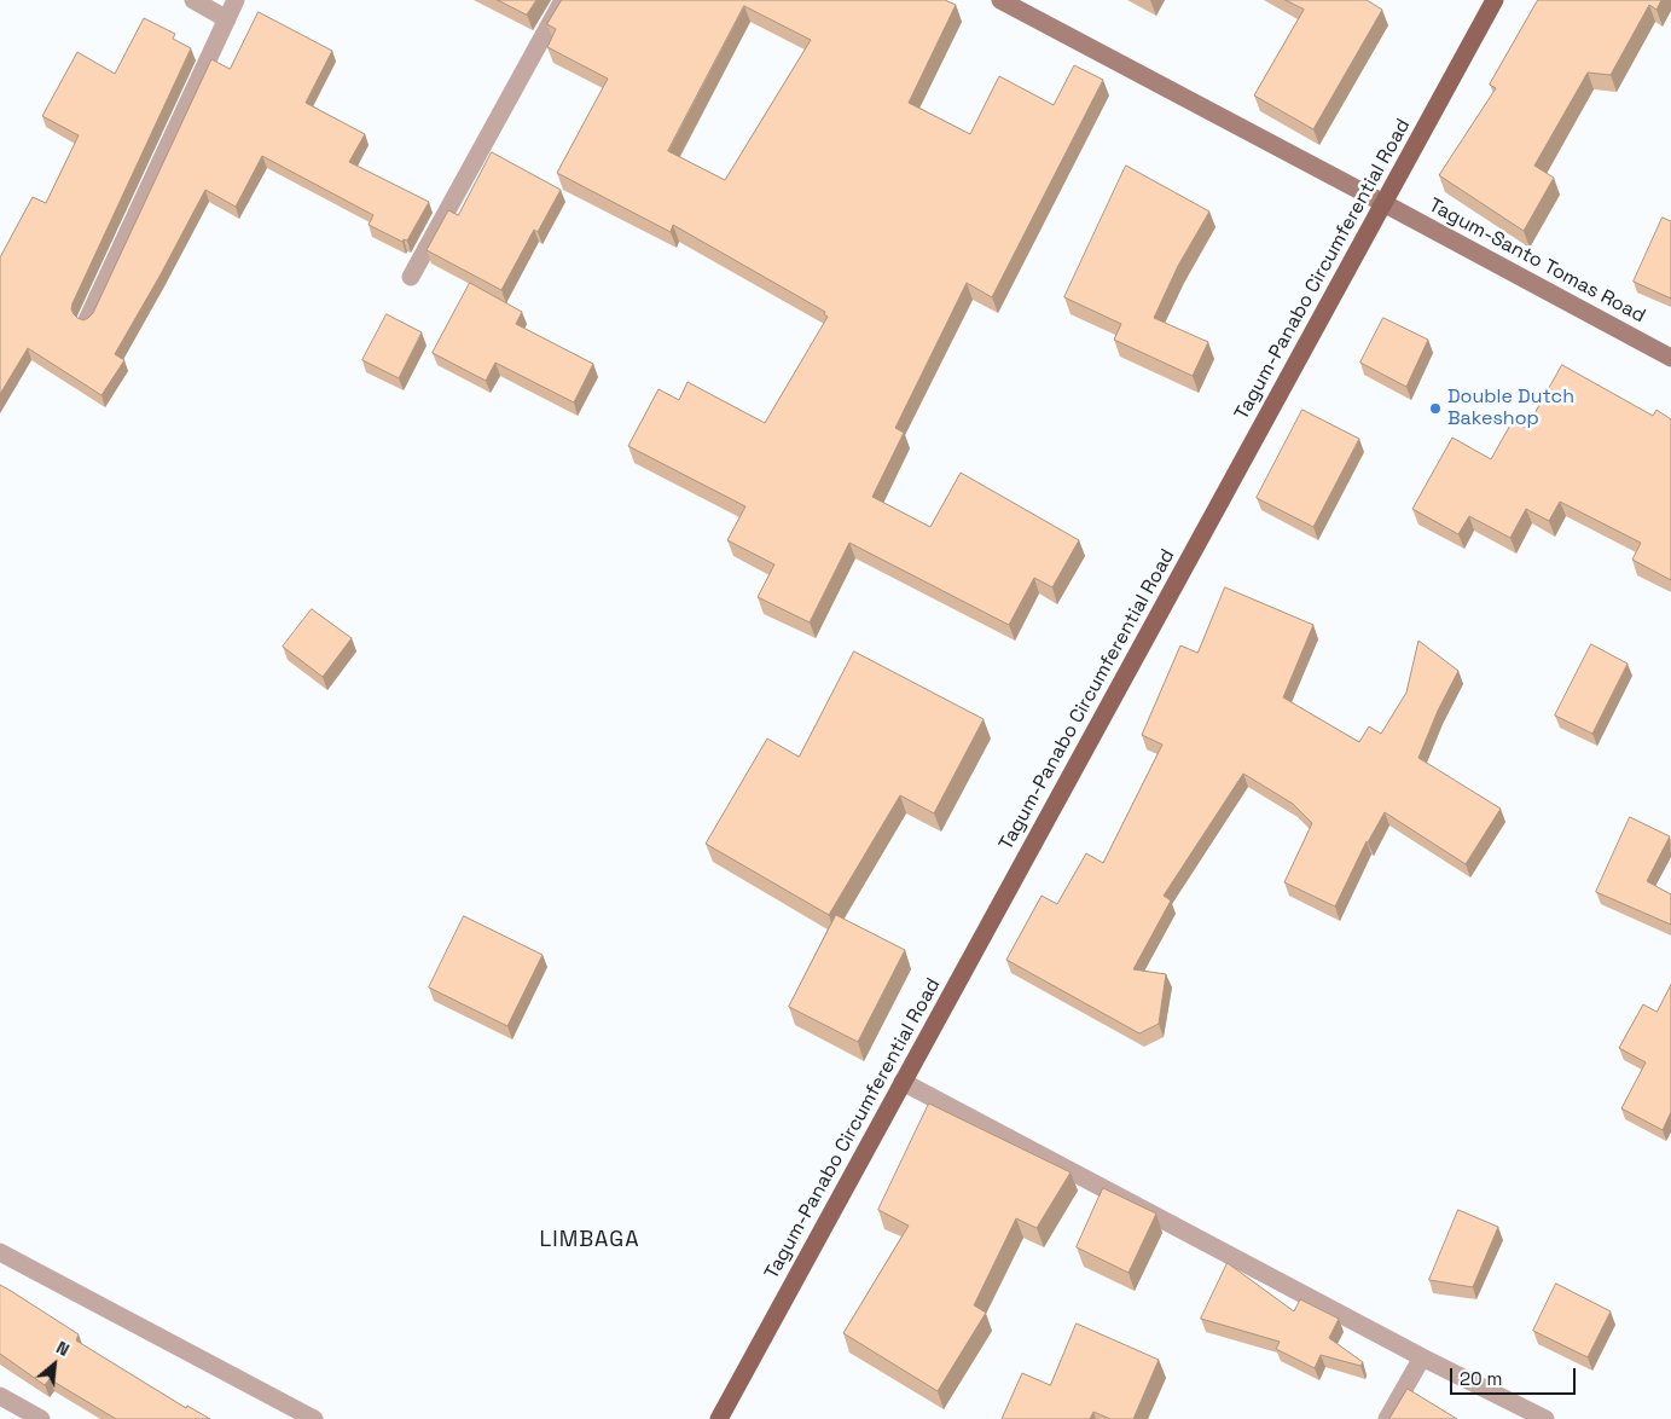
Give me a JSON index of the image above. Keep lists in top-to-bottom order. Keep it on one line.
{"streets":{"main road":["Tagum-Panabo Circumferential Road"],"street":["Tagum-Santo Tomas Road"]},"crossings":[["Tagum-Santo Tomas Road","Tagum-Panabo Circumferential Road"]],"districts":["LIMBAGA"],"places":["Double Dutch Bakeshop"],"scale_bar":"20 m","north":"top right"}
